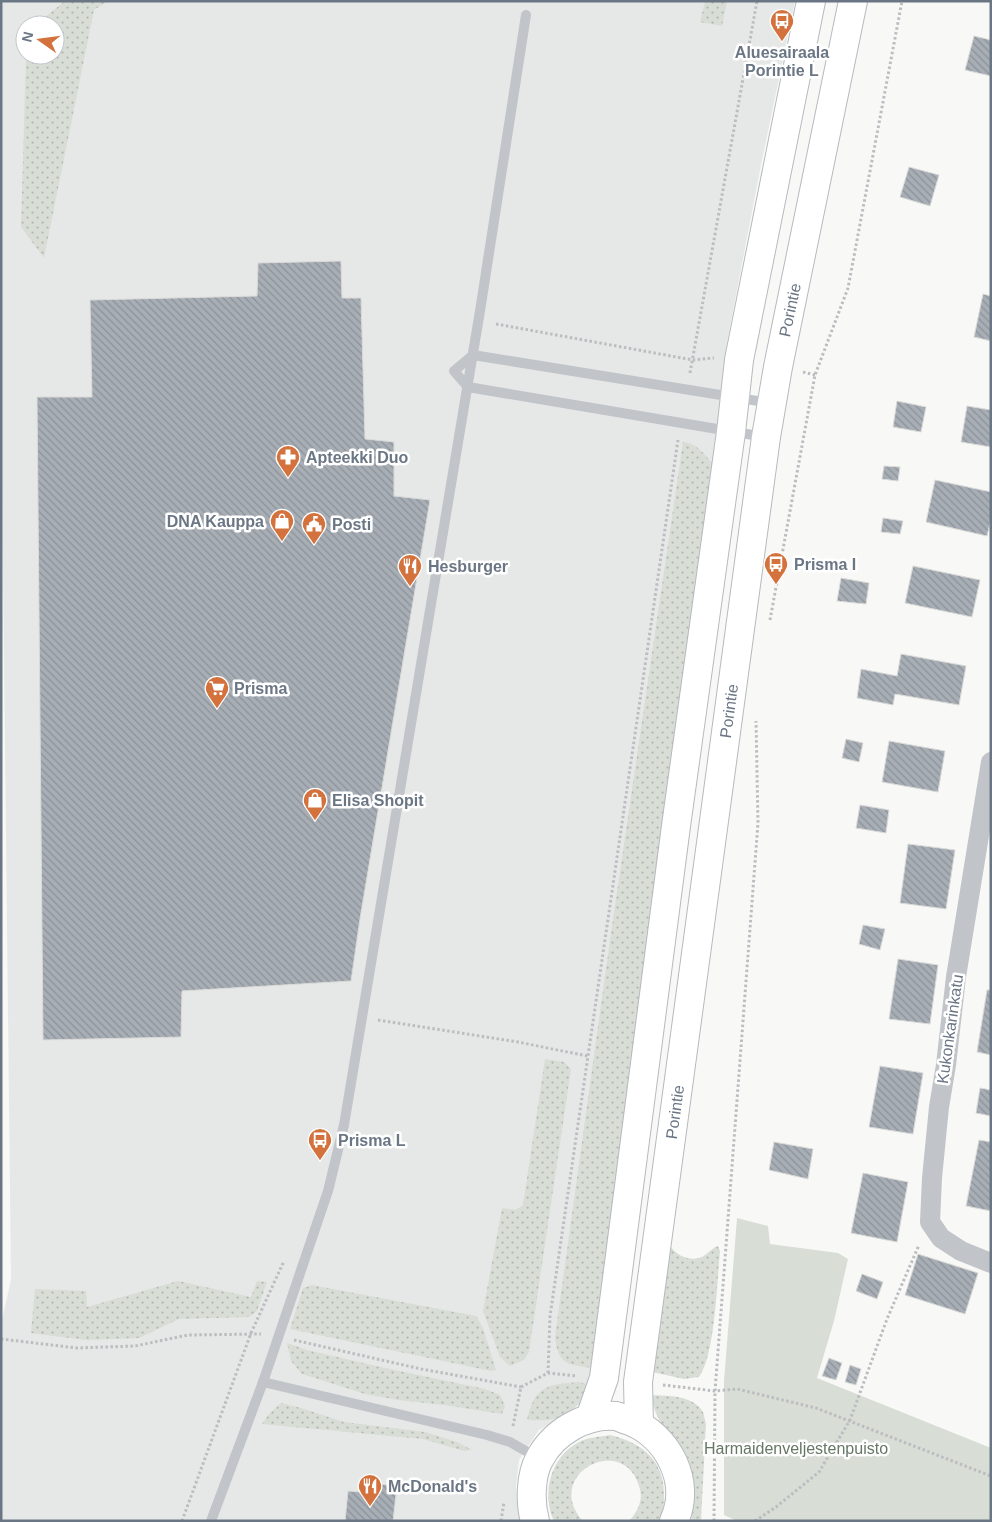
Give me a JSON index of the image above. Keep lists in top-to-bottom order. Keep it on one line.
{"streets":{"main road":["Porintie"],"street":["Kukonkarinkatu"]},"parks":["Harmaidenveljestenpuisto"],"places":{"bus stop":["Aluesairaala Porintie L","Prisma I","Prisma L"],"pharmacy":["Apteekki Duo"],"shop":["DNA Kauppa","Elisa Shopit"],"public building":["Posti"],"restaurant":["Hesburger","McDonald's"],"supermarket":["Prisma"]},"north":"left"}
